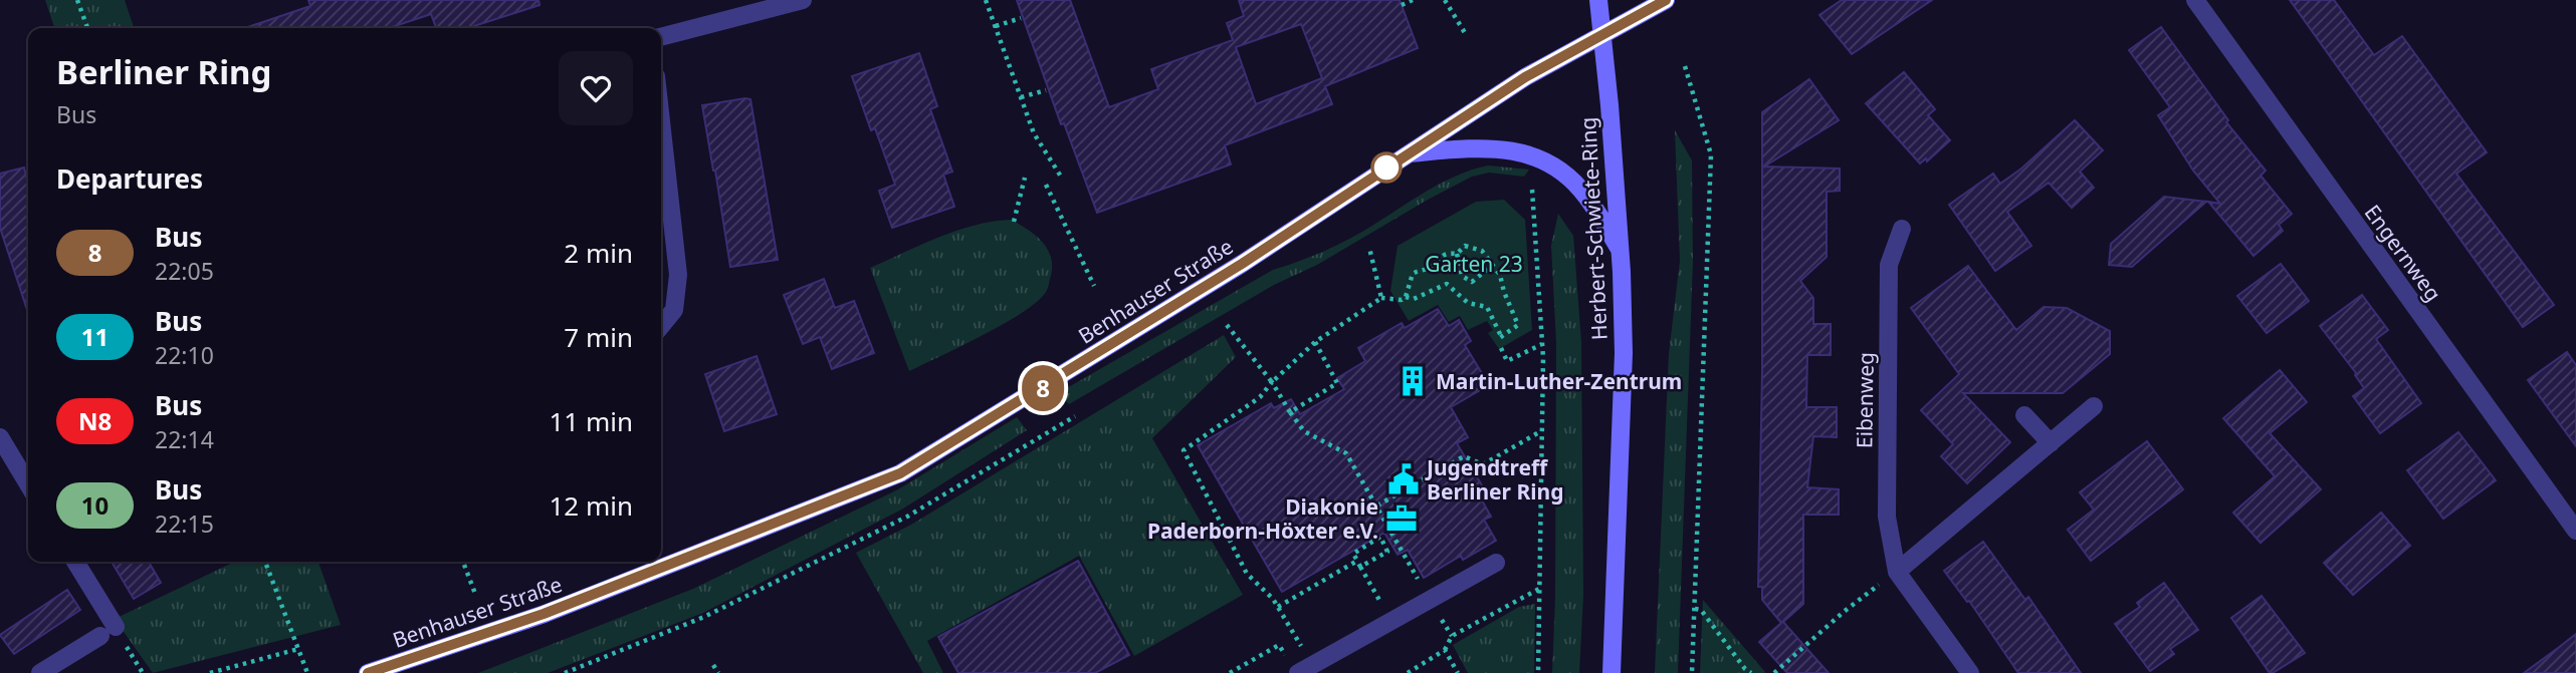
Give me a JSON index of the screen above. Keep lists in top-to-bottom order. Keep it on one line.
{"streets":{"main road":["Herbert-Schwiete-Ring","Benhauser Straße"],"street":["Engernweg","Eibenweg"]},"crossings":[["Herbert-Schwiete-Ring","Benhauser Straße"]],"parks":["Garten 23"],"places":{"building":["Martin-Luther-Zentrum"],"public building":["Jugendtreff Berliner Ring"],"office":["Diakonie Paderborn-Höxter e.V."]},"lines":["bus line 8"],"page":{"on_map":"8","heading":[["Berliner Ring","Bus"],"Departures"],"list":[{"mark":"8","name":"Bus","note":"22:05","value":"2 min"},{"mark":"11","name":"Bus","note":"22:10","value":"7 min"},{"mark":"N8","name":"Bus","note":"22:14","value":"11 min"},{"mark":"10","name":"Bus","note":"22:15","value":"12 min"}]}}
